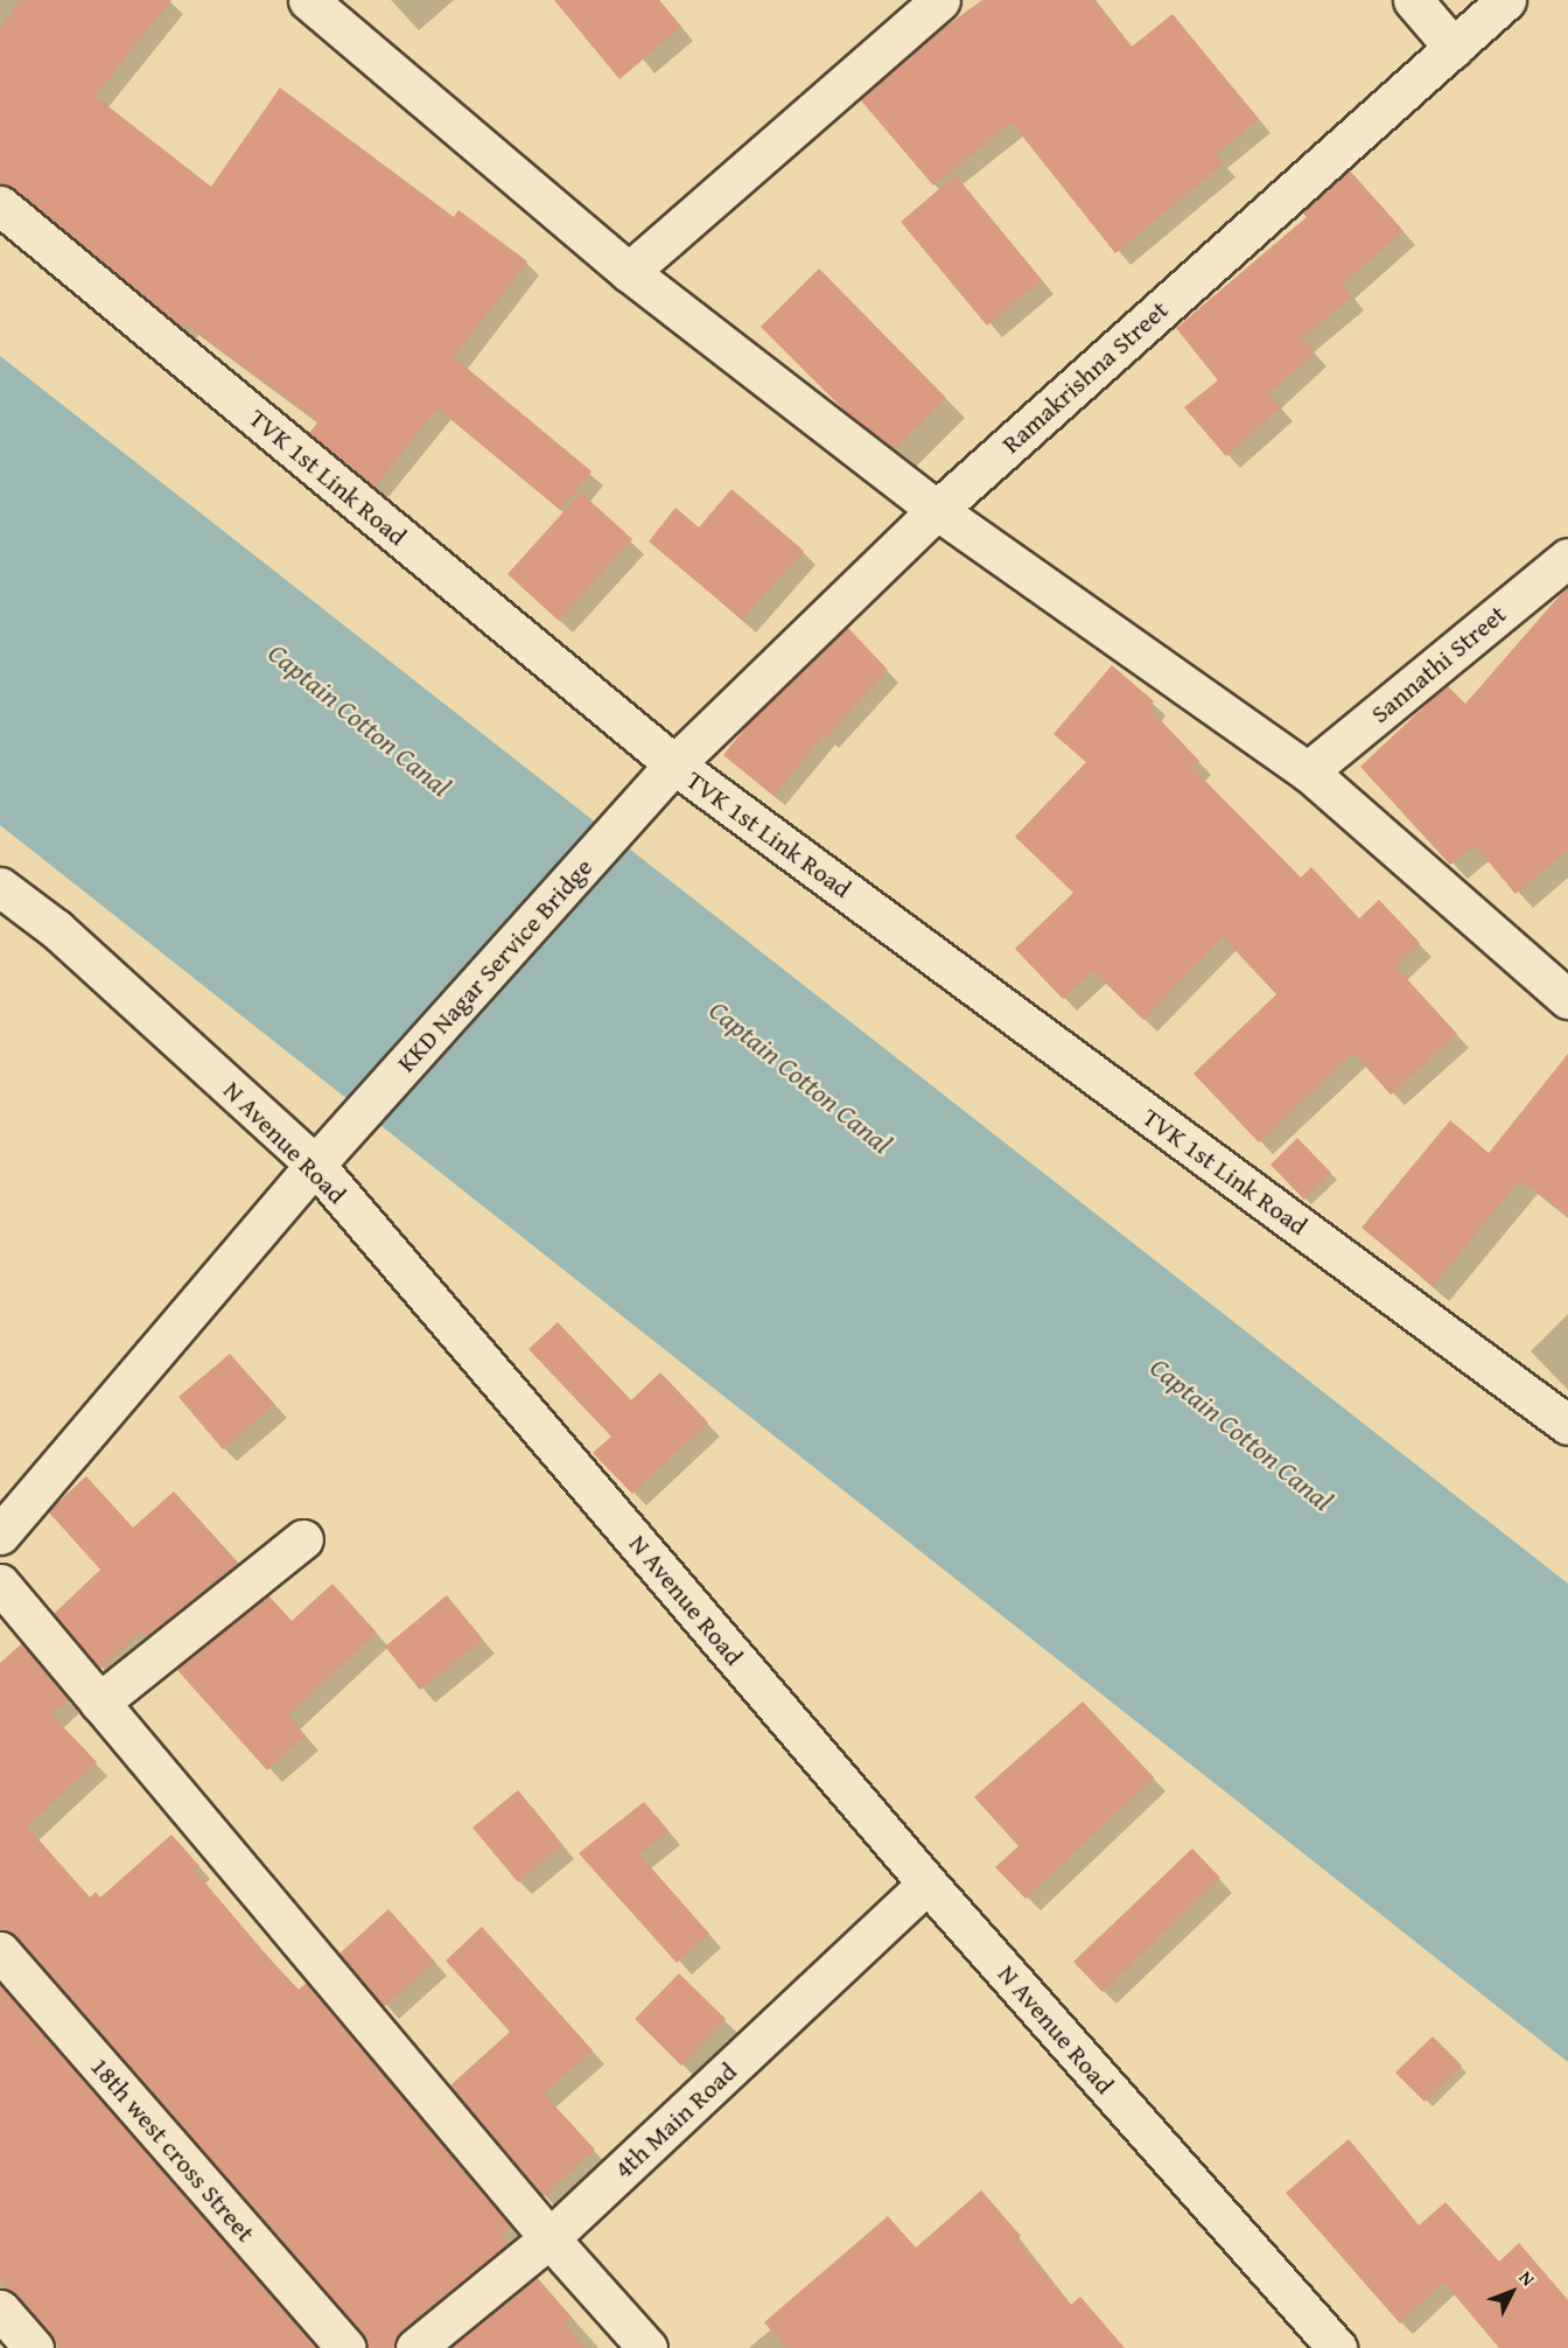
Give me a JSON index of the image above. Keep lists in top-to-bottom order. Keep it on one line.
{"streets":{"street":["Ramakrishna Street","TVK 1st Link Road","Sannathi Street","KKD Nagar Service Bridge","N Avenue Road","4th Main Road","18th west cross Street"]},"crossings":[["Ramakrishna Street","TVK 1st Link Road"],["Ramakrishna Street","KKD Nagar Service Bridge"],["TVK 1st Link Road","KKD Nagar Service Bridge"],["KKD Nagar Service Bridge","N Avenue Road"],["N Avenue Road","4th Main Road"]],"water":["Captain Cotton Canal"],"north":"top right"}
